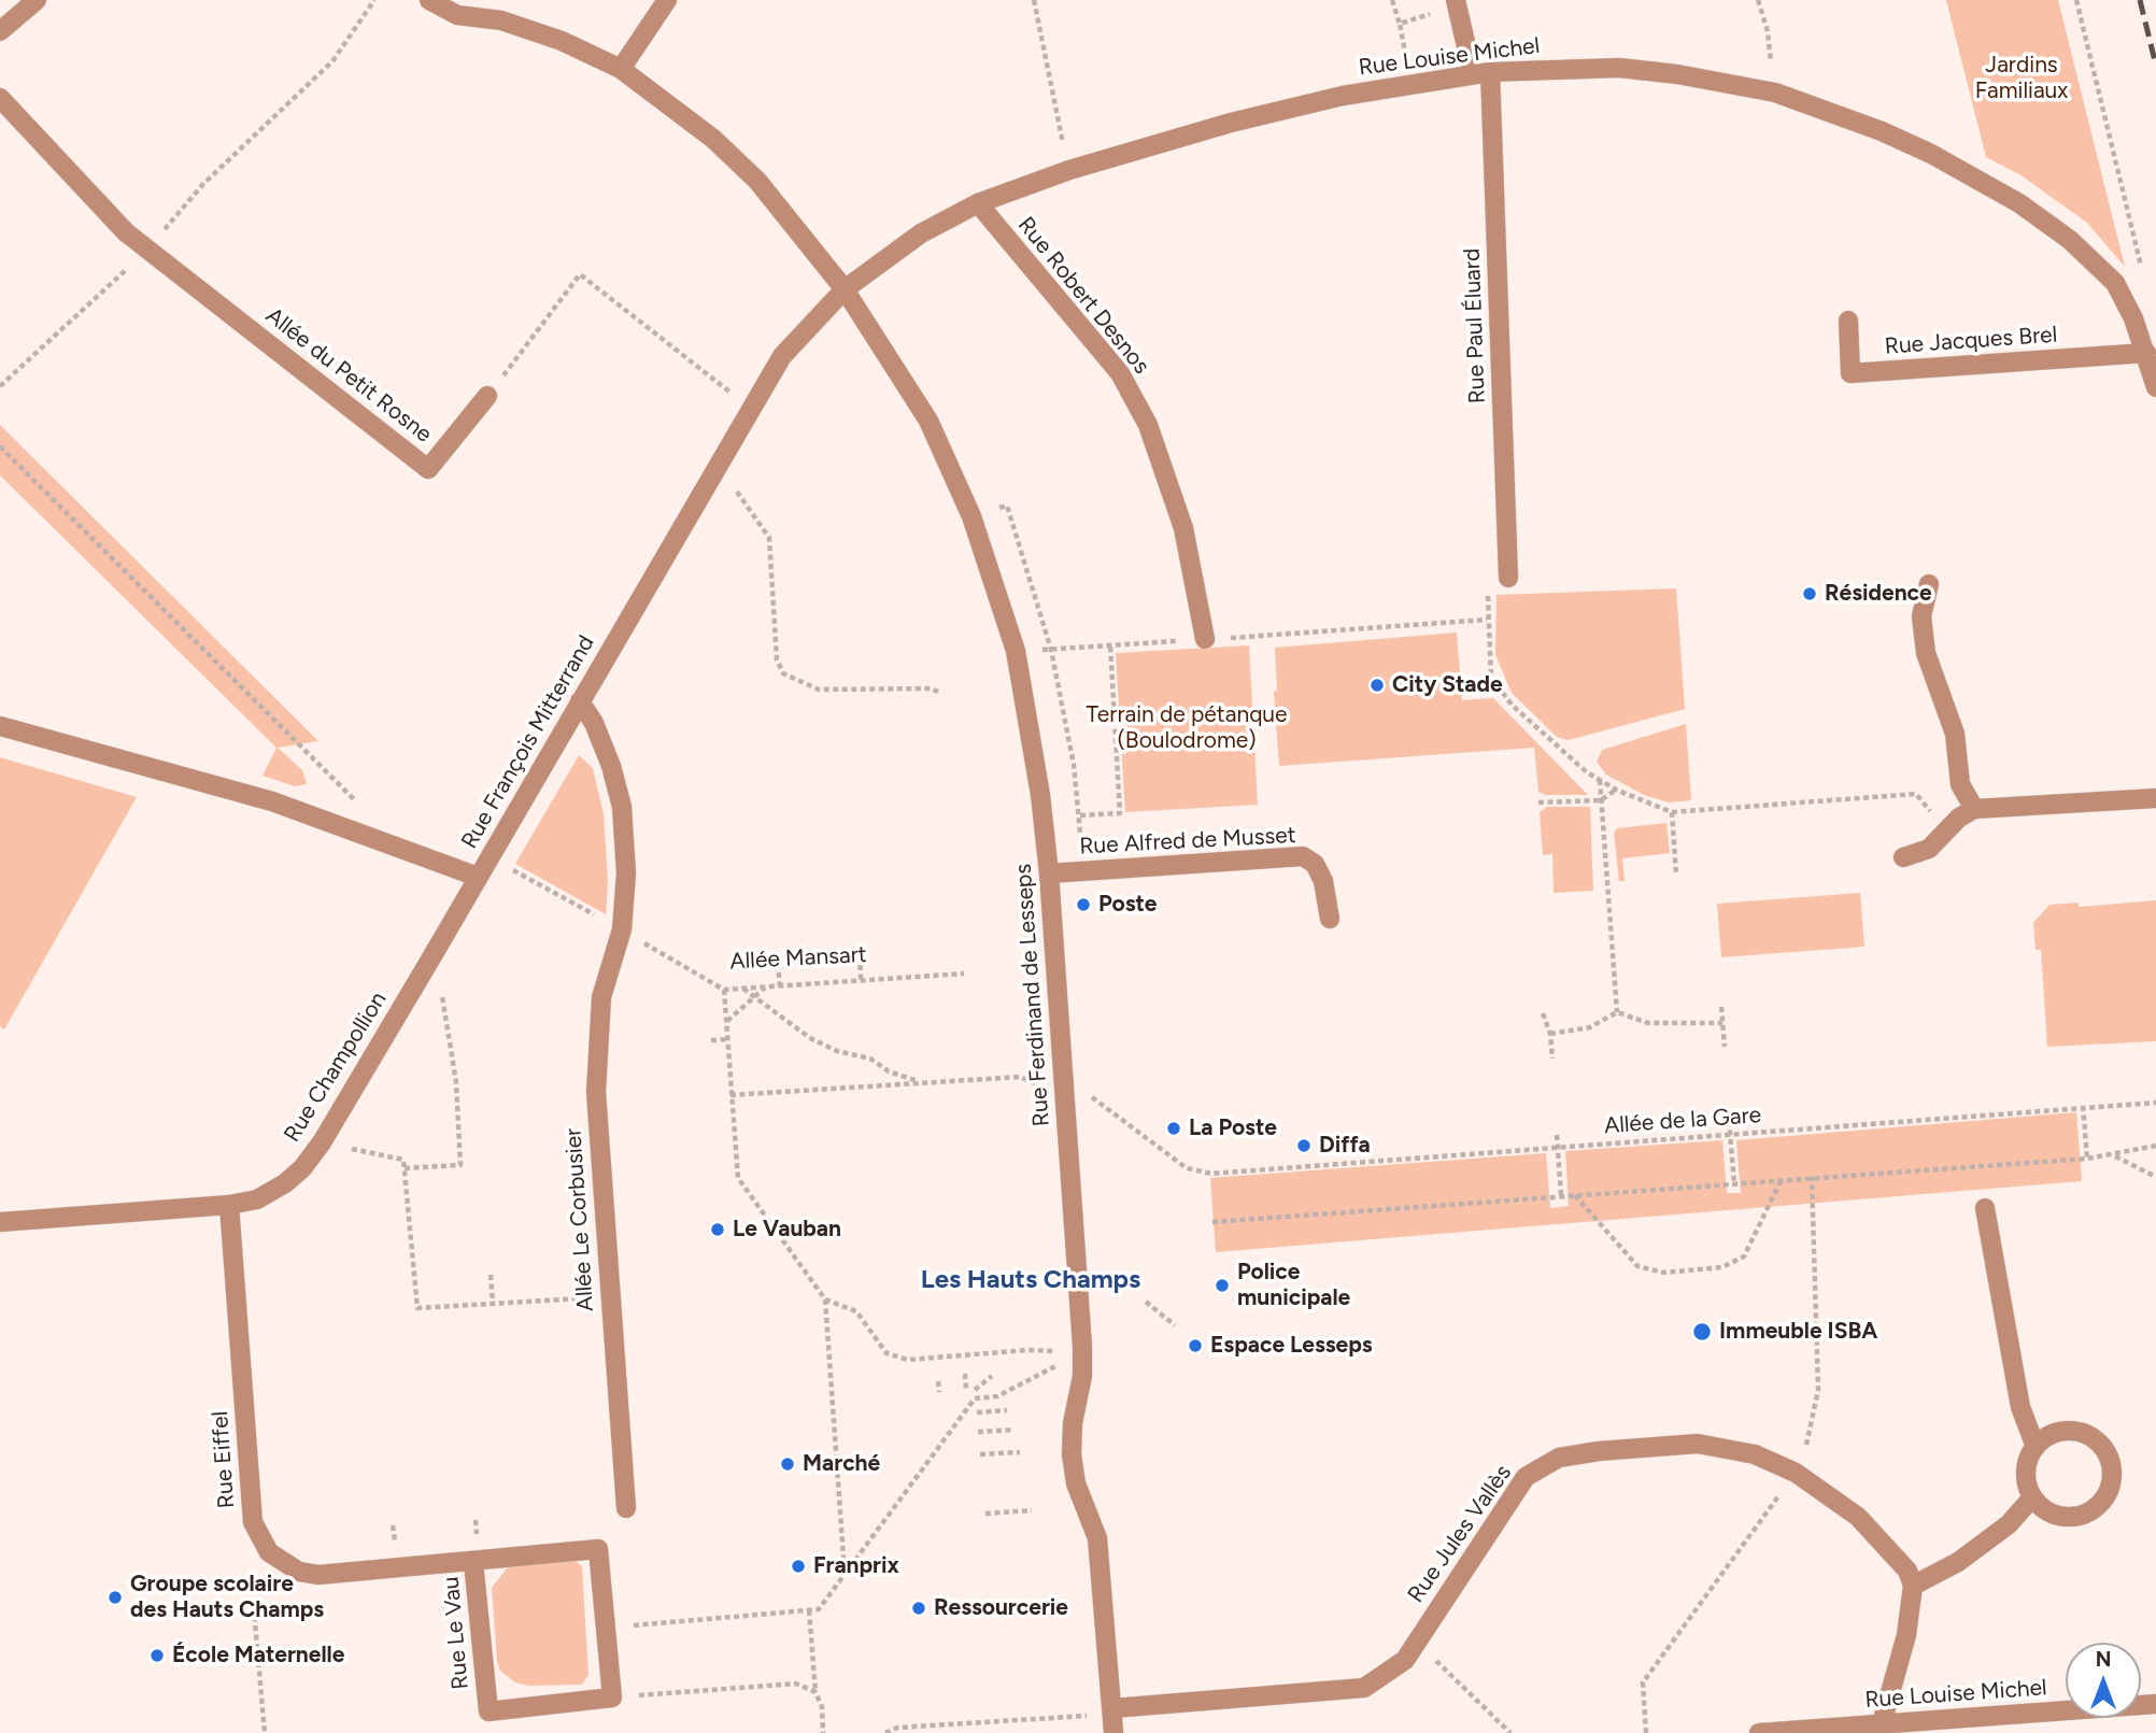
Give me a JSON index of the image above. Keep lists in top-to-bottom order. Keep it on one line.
{"streets":{"street":["Rue Louise Michel","Rue Robert Desnos","Rue Paul Éluard","Rue Jacques Brel","Allée du Petit Rosne","Rue François Mitterrand","Rue Alfred de Musset","Rue Ferdinand de Lesseps","Rue Champollion","Allée Le Corbusier","Rue Eiffel","Rue Jules Vallès","Rue Le Vau"],"path":["Allée Mansart","Allée de la Gare"]},"crossings":[["Rue Louise Michel","Rue Robert Desnos"],["Rue Louise Michel","Rue Paul Éluard"],["Rue Louise Michel","Rue Jacques Brel"],["Rue Louise Michel","Rue François Mitterrand"],["Rue Louise Michel","Rue Ferdinand de Lesseps"],["Rue François Mitterrand","Allée Mansart"],["Rue François Mitterrand","Rue Ferdinand de Lesseps"],["Rue François Mitterrand","Rue Champollion"],["Rue Alfred de Musset","Rue Ferdinand de Lesseps"],["Allée Mansart","Allée Le Corbusier"],["Rue Ferdinand de Lesseps","Allée de la Gare"],["Rue Ferdinand de Lesseps","Rue Jules Vallès"],["Rue Champollion","Rue Eiffel"]],"districts":["Les Hauts Champs"],"parks":["Jardins Familiaux","Terrain de pétanque (Boulodrome)"],"places":["Résidence","City Stade","Poste","La Poste","Diffa","Le Vauban","Police municipale","Immeuble ISBA","Espace Lesseps","Marché","Franprix","Groupe scolaire des Hauts Champs","Ressourcerie","École Maternelle"],"north":"top"}
